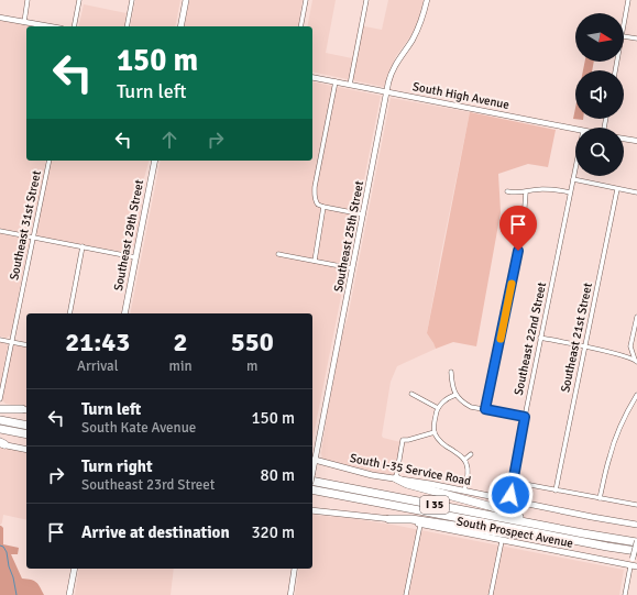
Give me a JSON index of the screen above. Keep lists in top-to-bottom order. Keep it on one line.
{"streets":{"highway":["I 35"],"main road":["Southeast 29th Street","South I-35 Service Road","South Prospect Avenue"],"street":["South High Avenue","Southeast 31st Street","Southeast 25th Street","Southeast 21st Street","Southeast 22nd Street"]},"crossings":[["South High Avenue","Southeast 25th Street"],["Southeast 25th Street","South I-35 Service Road"],["Southeast 22nd Street","South I-35 Service Road"]],"north":"right","page":{"turn":["150 m","Turn left"],"eta":["21:43","Arrival","2","min","550","m"],"list":[{"name":"Turn left","note":"South Kate Avenue","value":"150 m"},{"name":"Turn right","note":"Southeast 23rd Street","value":"80 m"},{"name":"Arrive at destination","value":"320 m"}]}}
